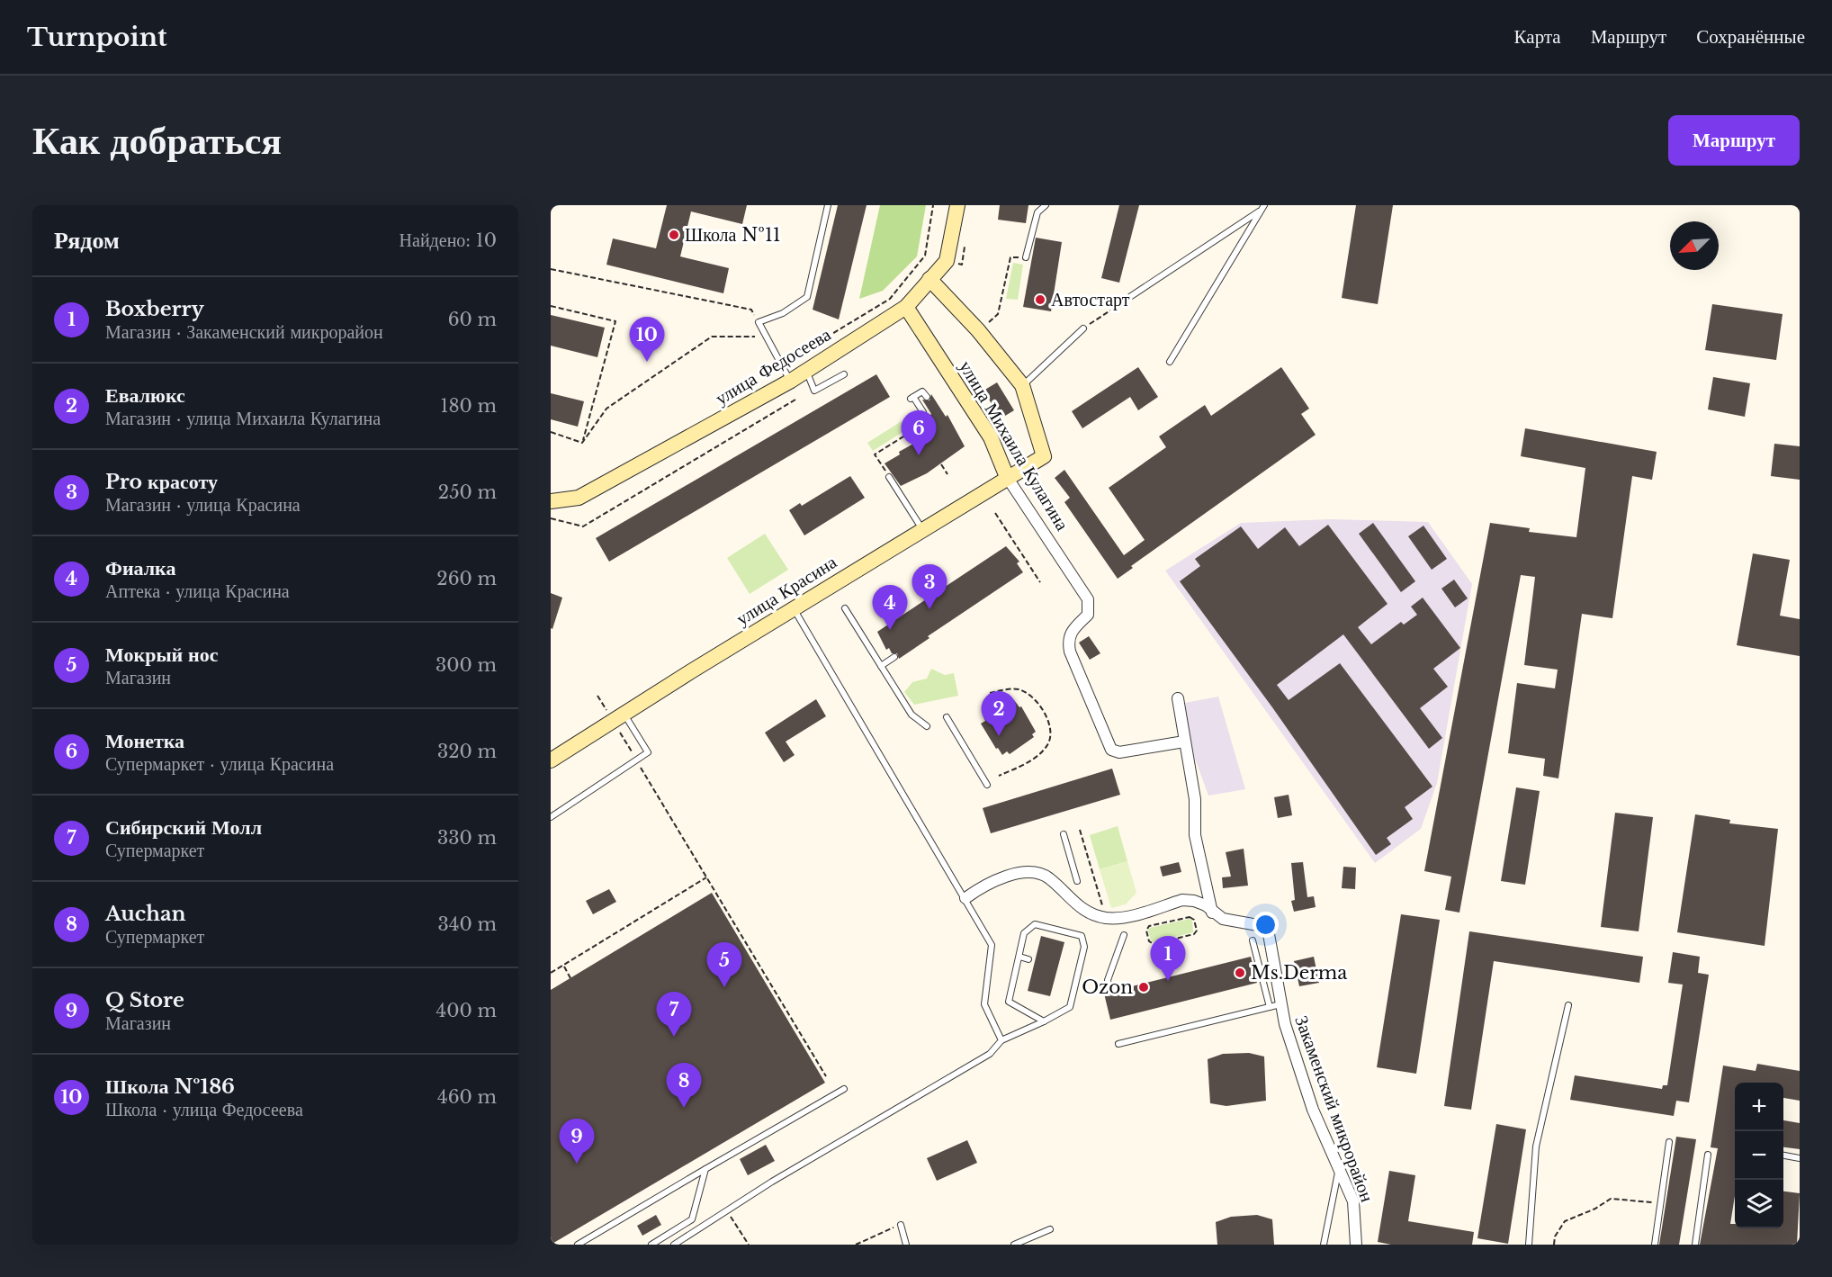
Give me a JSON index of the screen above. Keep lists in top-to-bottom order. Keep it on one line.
{"streets":{"street":["улица Федосеева","улица Михаила Кулагина","улица Красина","Закаменский микрорайон"]},"crossings":[["улица Федосеева","улица Михаила Кулагина"],["улица Михаила Кулагина","улица Красина"]],"places":["Школа №11","Автостарт","Ms.Derma","Ozon"],"north":"bottom left","page":{"header":"Turnpoint","nav":["Карта","Маршрут","Сохранённые"],"buttons":"Маршрут","title":"Как добраться","heading":["Рядом","Найдено: 10"],"list":[{"mark":"1","name":"Boxberry","note":"Магазин · Закаменский микрорайон","value":"60 m"},{"mark":"2","name":"Евалюкс","note":"Магазин · улица Михаила Кулагина","value":"180 m"},{"mark":"3","name":"Pro красоту","note":"Магазин · улица Красина","value":"250 m"},{"mark":"4","name":"Фиалка","note":"Аптека · улица Красина","value":"260 m"},{"mark":"5","name":"Мокрый нос","note":"Магазин","value":"300 m"},{"mark":"6","name":"Монетка","note":"Супермаркет · улица Красина","value":"320 m"},{"mark":"7","name":"Сибирский Молл","note":"Супермаркет","value":"330 m"},{"mark":"8","name":"Auchan","note":"Супермаркет","value":"340 m"},{"mark":"9","name":"Q Store","note":"Магазин","value":"400 m"},{"mark":"10","name":"Школа №186","note":"Школа · улица Федосеева","value":"460 m"}],"pins":["10","6","3","4","2","1","5","7","8","9"],"map_buttons":["+","−"]}}
